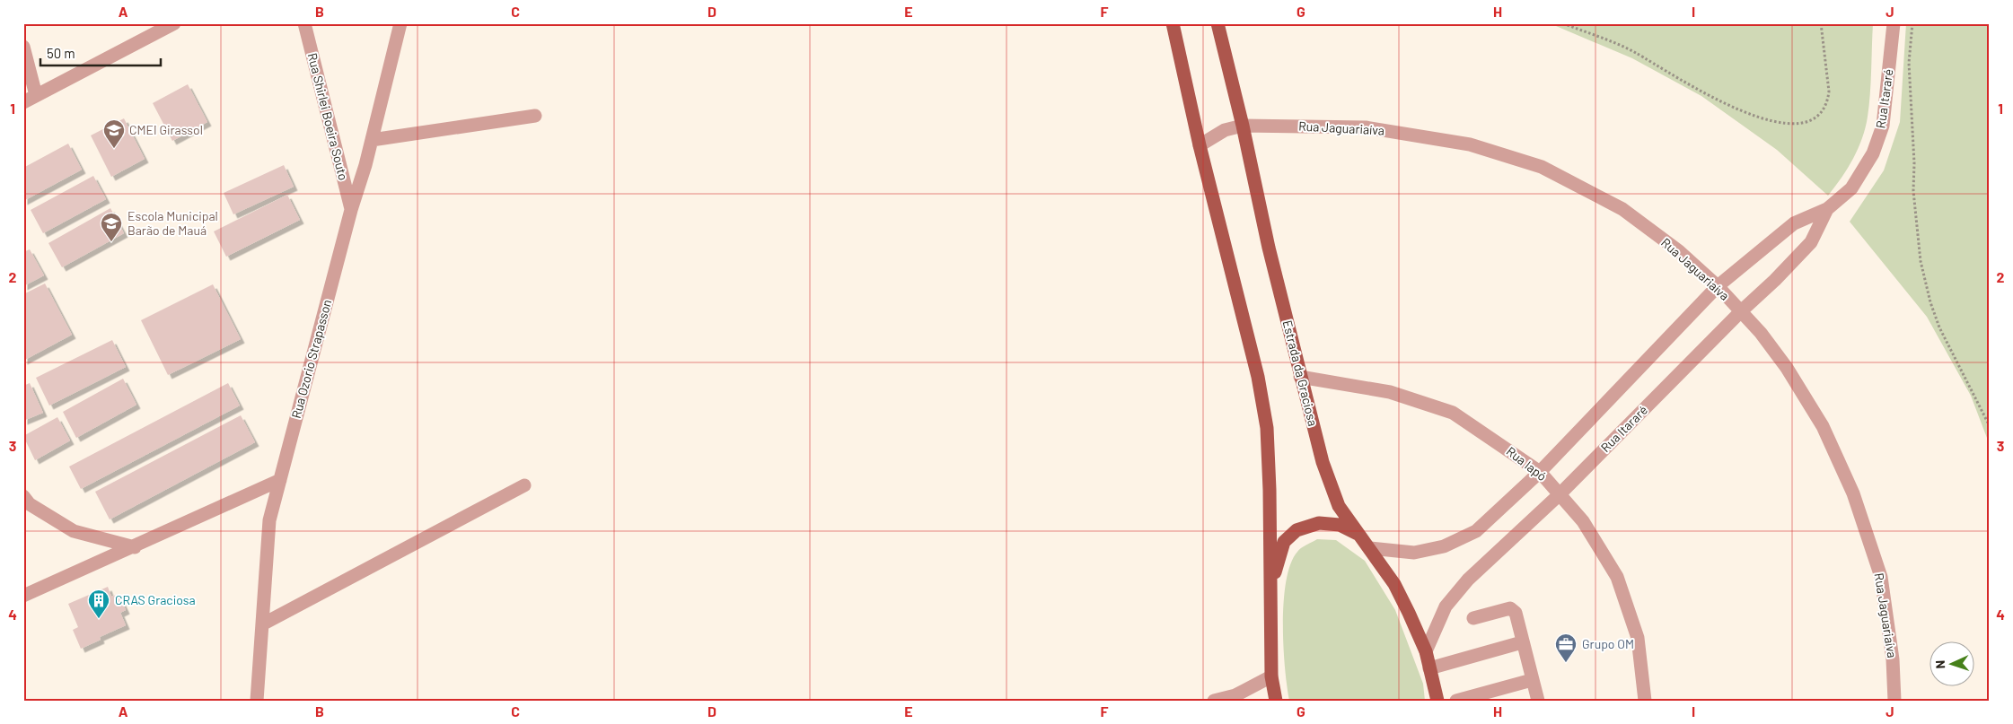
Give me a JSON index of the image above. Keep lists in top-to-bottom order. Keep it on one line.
{"streets":{"main road":["Estrada da Graciosa"],"street":["Rua Itararé","Rua Shirlei Boeira Souto","Rua Jaguariaíva","Rua Ozorio Strapasson","Rua Iapó"]},"crossings":[["Rua Itararé","Rua Jaguariaíva"],["Rua Itararé","Estrada da Graciosa"],["Rua Itararé","Rua Iapó"],["Rua Shirlei Boeira Souto","Rua Ozorio Strapasson"],["Rua Jaguariaíva","Estrada da Graciosa"],["Estrada da Graciosa","Rua Iapó"]],"places":{"school or university":["CMEI Girassol","Escola Municipal Barão de Mauá"],"building":["CRAS Graciosa"],"office":["Grupo OM"]},"scale_bar":"50 m","north":"left","grid":{"columns":["A","B","C","D","E","F","G","H","I","J"],"rows":["1","2","3","4"]}}
